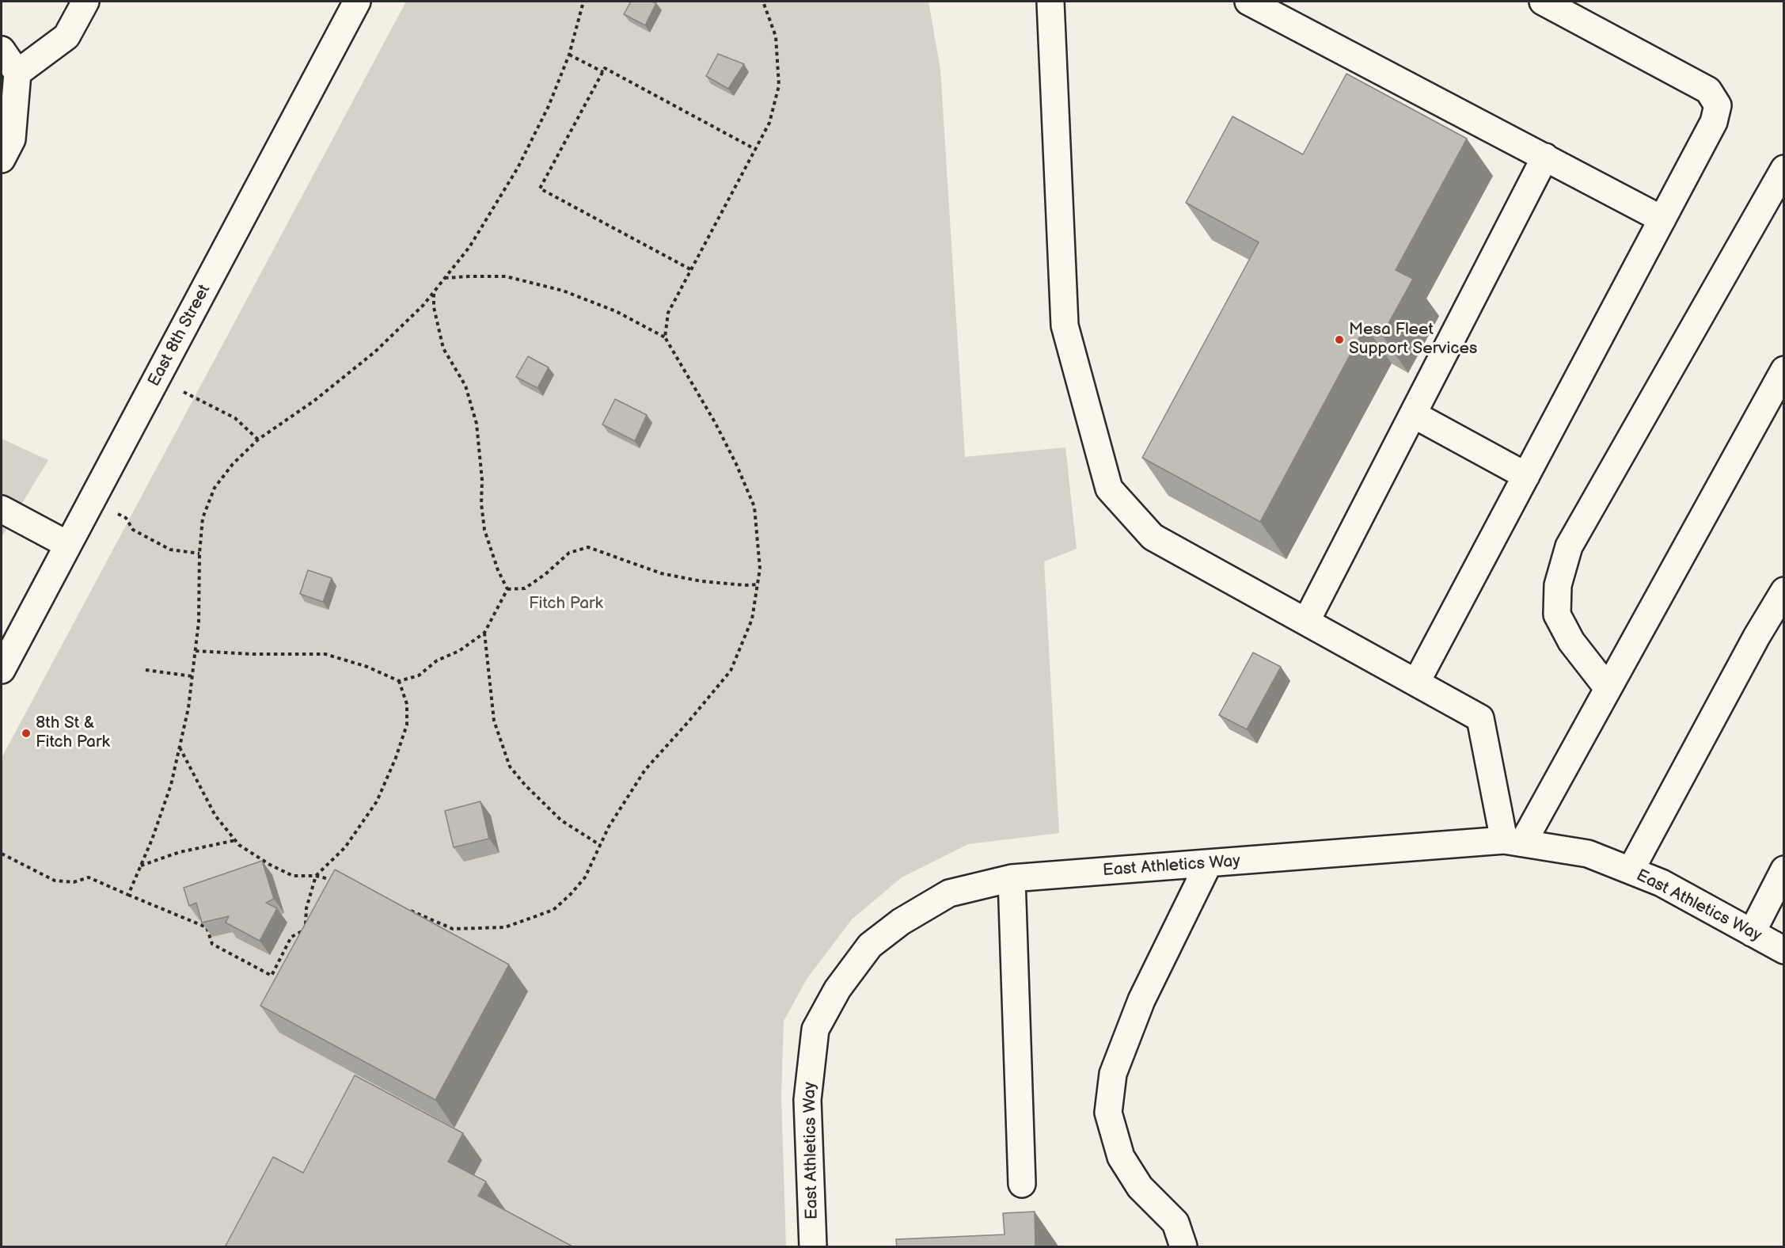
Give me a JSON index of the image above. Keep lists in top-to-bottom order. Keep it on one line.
{"streets":{"street":["East 8th Street","East Athletics Way"]},"parks":["Fitch Park"],"places":["Mesa Fleet Support Services","8th St & Fitch Park"]}
